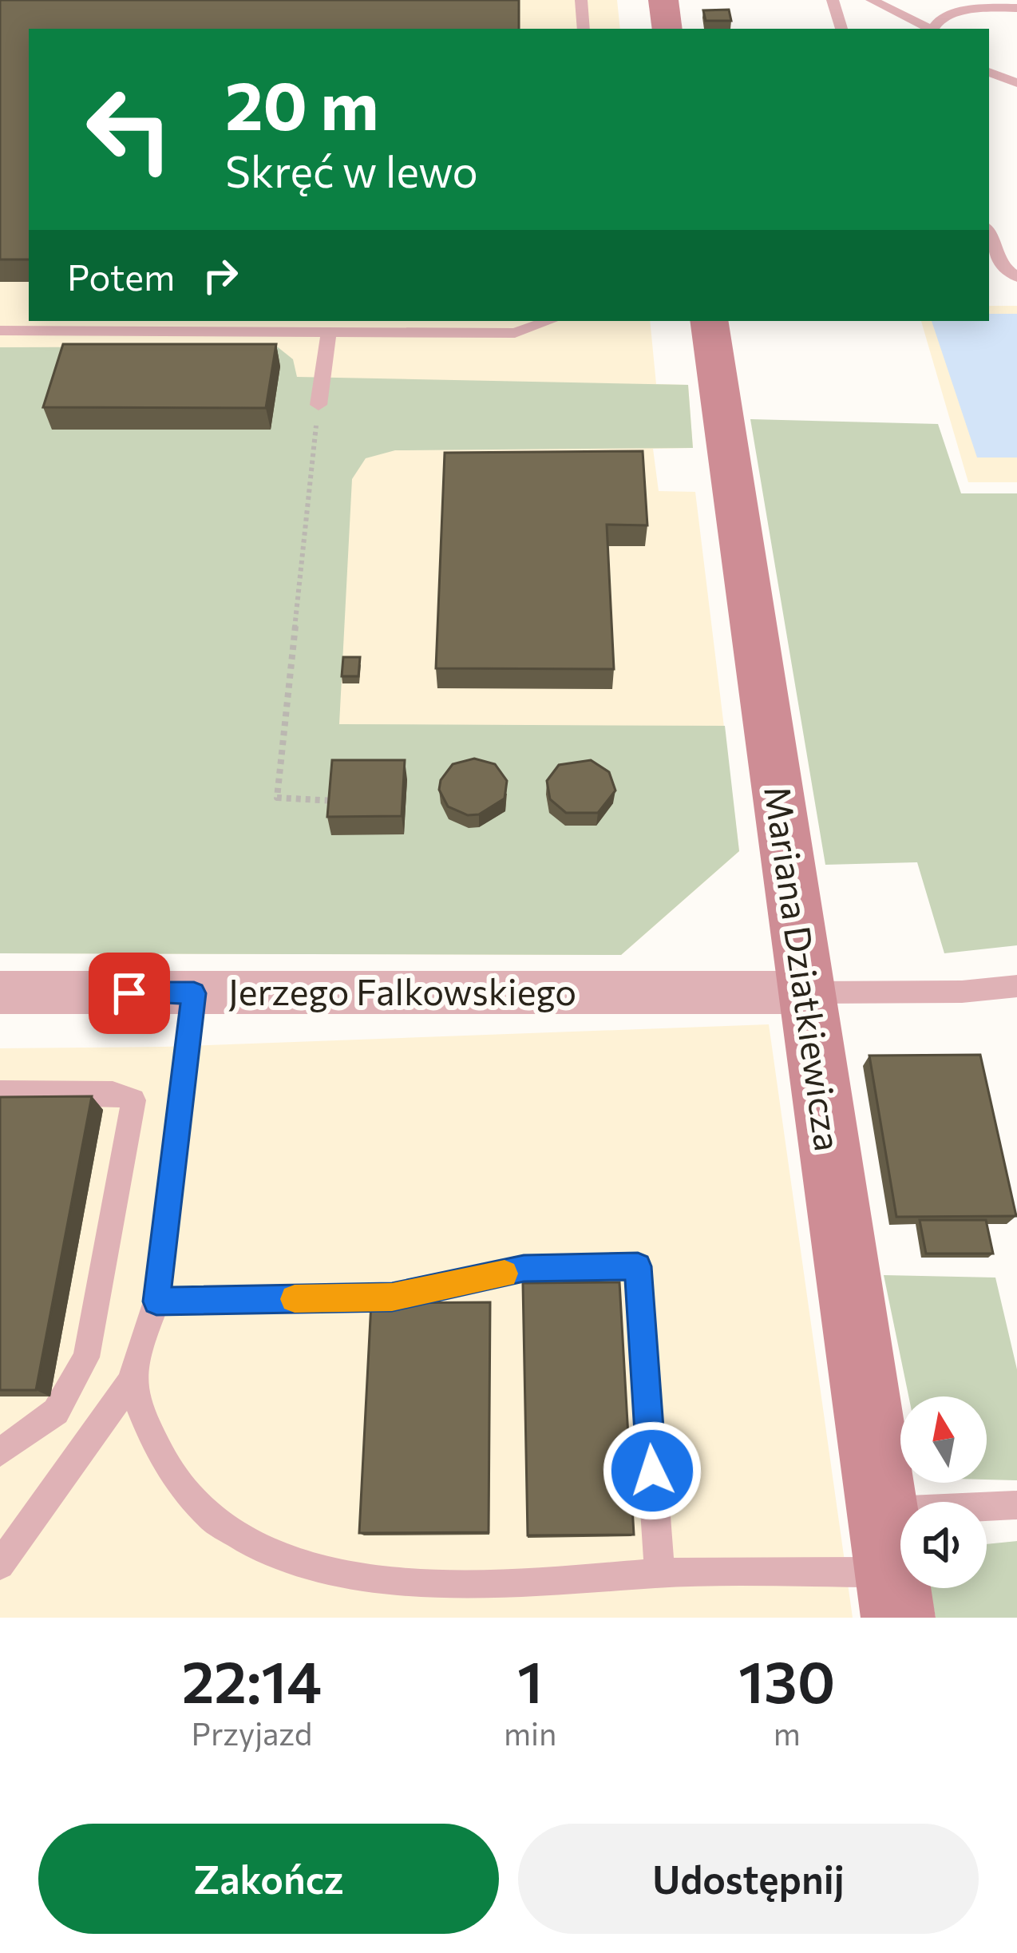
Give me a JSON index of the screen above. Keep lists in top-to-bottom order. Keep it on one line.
{"streets":{"street":["Mariana Dziatkiewicza","Jerzego Falkowskiego"]},"crossings":[["Mariana Dziatkiewicza","Jerzego Falkowskiego"]],"north":"top","page":{"turn":["20 m","Skręć w lewo"],"then":"Potem","eta":["22:14","Przyjazd","1","min","130","m"],"buttons":["Zakończ","Udostępnij"]}}
